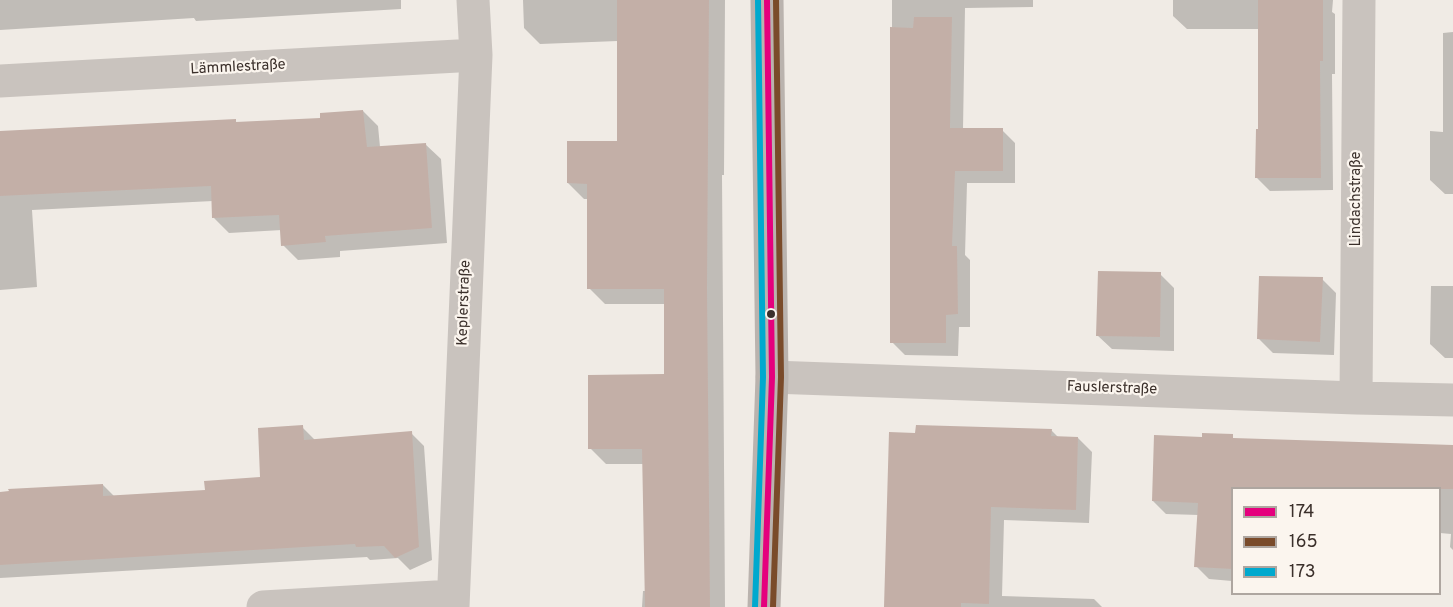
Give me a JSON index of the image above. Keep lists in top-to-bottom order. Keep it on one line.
{"streets":{"street":["Lämmlestraße","Lindachstraße","Keplerstraße","Fauslerstraße"]},"crossings":[["Lämmlestraße","Keplerstraße"],["Lindachstraße","Fauslerstraße"]],"lines":["transit line 174","transit line 165","transit line 173"],"legend":["174","165","173"]}
